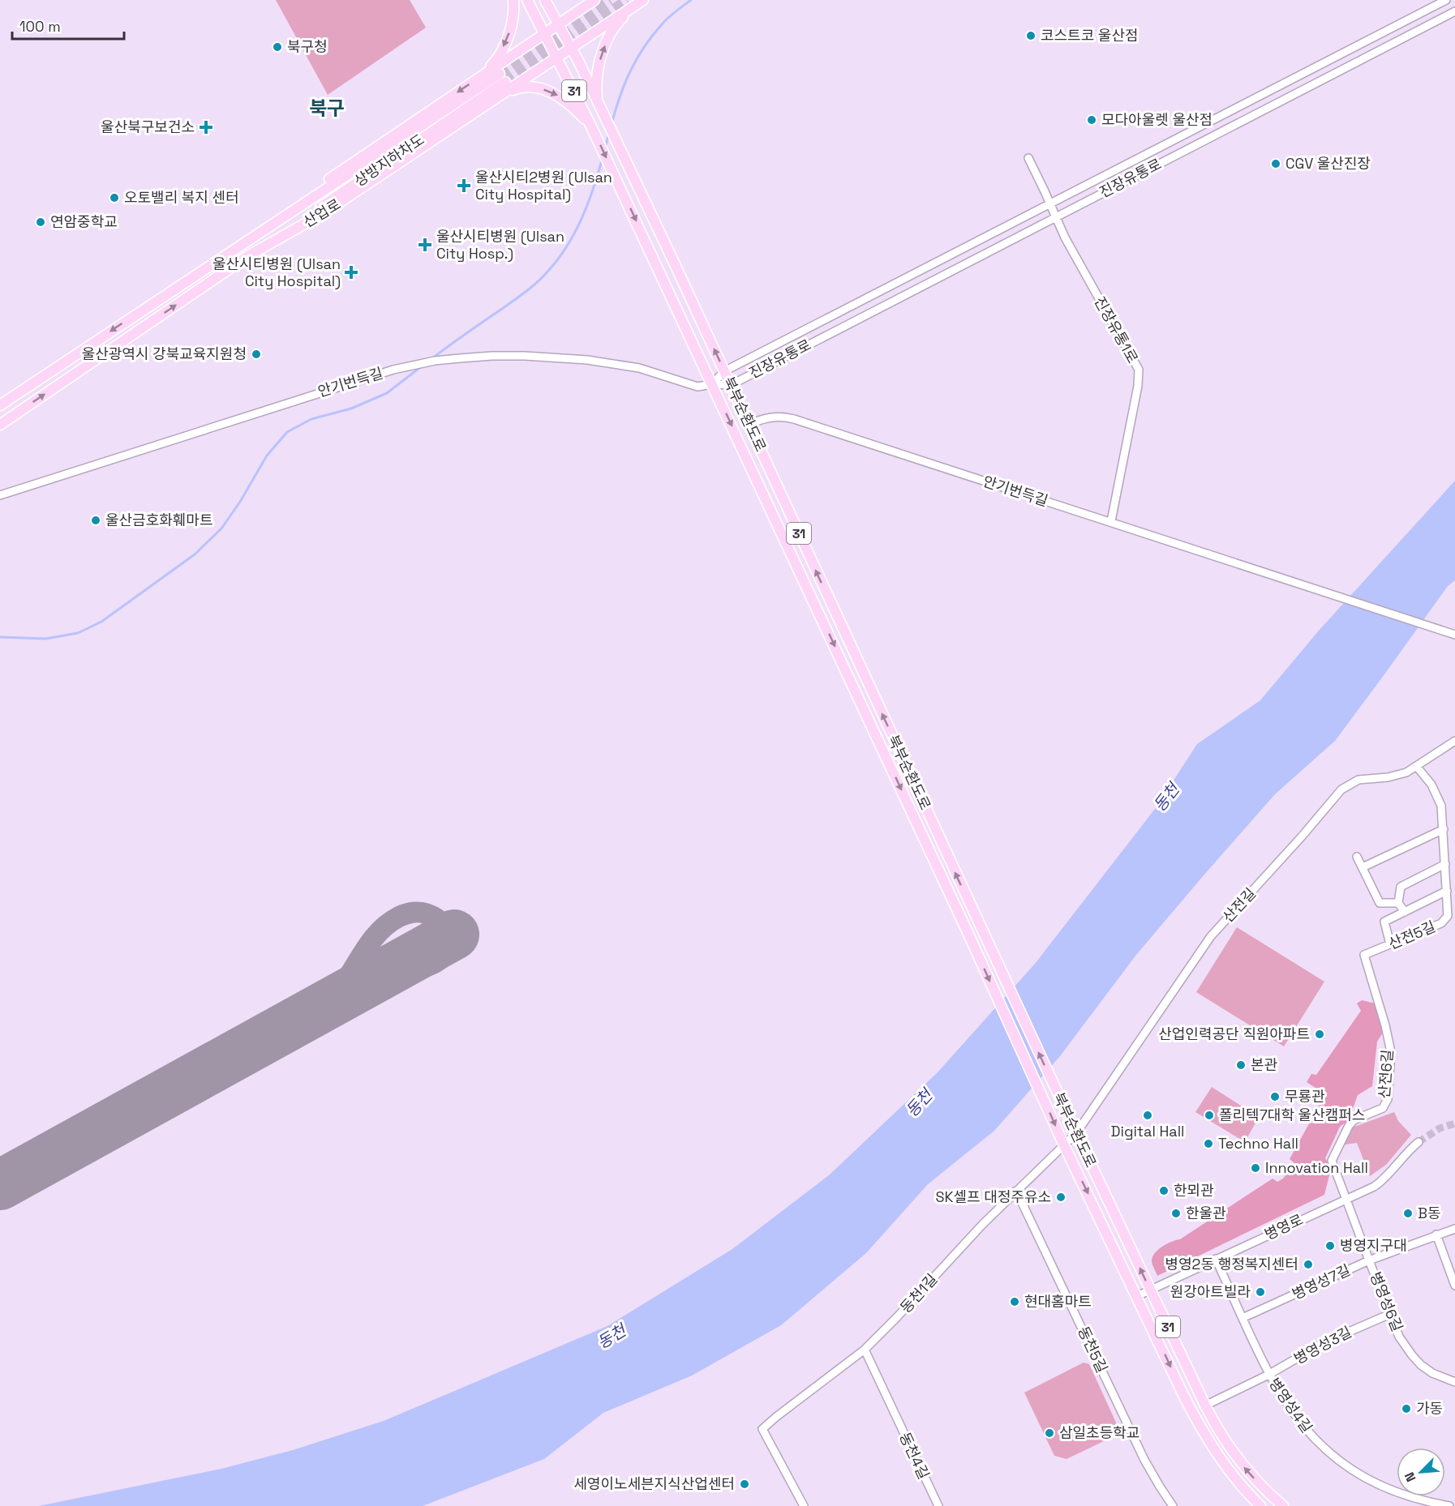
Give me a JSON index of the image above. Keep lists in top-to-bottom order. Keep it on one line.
{"streets":{"main road":["31","상방지하차도","산업로","북부순환도로"],"street":["진장유통로","진장유통1로","안기번득길","산전길","산전5길","산전6길","병영로","병영성7길","동천1길","병영성6길","병영성3길","동천5길","병영성4길","동천4길"]},"crossings":[["31","산업로"],["31","북부순환도로"],["상방지하차도","산업로"],["진장유통로","진장유통1로"],["진장유통로","안기번득길"],["진장유통로","북부순환도로"],["산업로","북부순환도로"],["진장유통1로","안기번득길"],["안기번득길","북부순환도로"],["북부순환도로","산전길"],["북부순환도로","병영로"],["북부순환도로","동천1길"],["북부순환도로","병영성3길"],["산전길","산전5길"],["산전길","동천1길"],["산전5길","산전6길"],["산전6길","병영로"],["산전6길","병영성6길"],["병영로","병영성6길"],["병영로","병영성4길"],["병영성7길","병영성6길"],["병영성7길","병영성4길"],["동천1길","동천5길"],["동천1길","동천4길"],["병영성6길","병영성3길"],["병영성3길","병영성4길"]],"districts":["북구"],"water":["동천"],"places":{"other":["코스트코 울산점","북구청","모다아울렛 울산점","CGV 울산진장","오토밸리 복지 센터","연암중학교","울산광역시 강북교육지원청","울산금호화훼마트","산업인력공단 직원아파트","본관","무룡관","Digital Hall","폴리텍7대학 울산캠퍼스","Techno Hall","Innovation Hall","한뫼관","SK셀프 대정주유소","한울관","B동","병영지구대","병영2동 행정복지센터","원강아트빌라","현대홈마트","가동","삼일초등학교","세영이노세븐지식산업센터"],"health":["울산북구보건소","울산시티2병원 (Ulsan City Hospital)","울산시티병원 (Ulsan City Hosp.)","울산시티병원 (Ulsan City Hospital)"]},"scale_bar":"100 m","north":"bottom left"}
